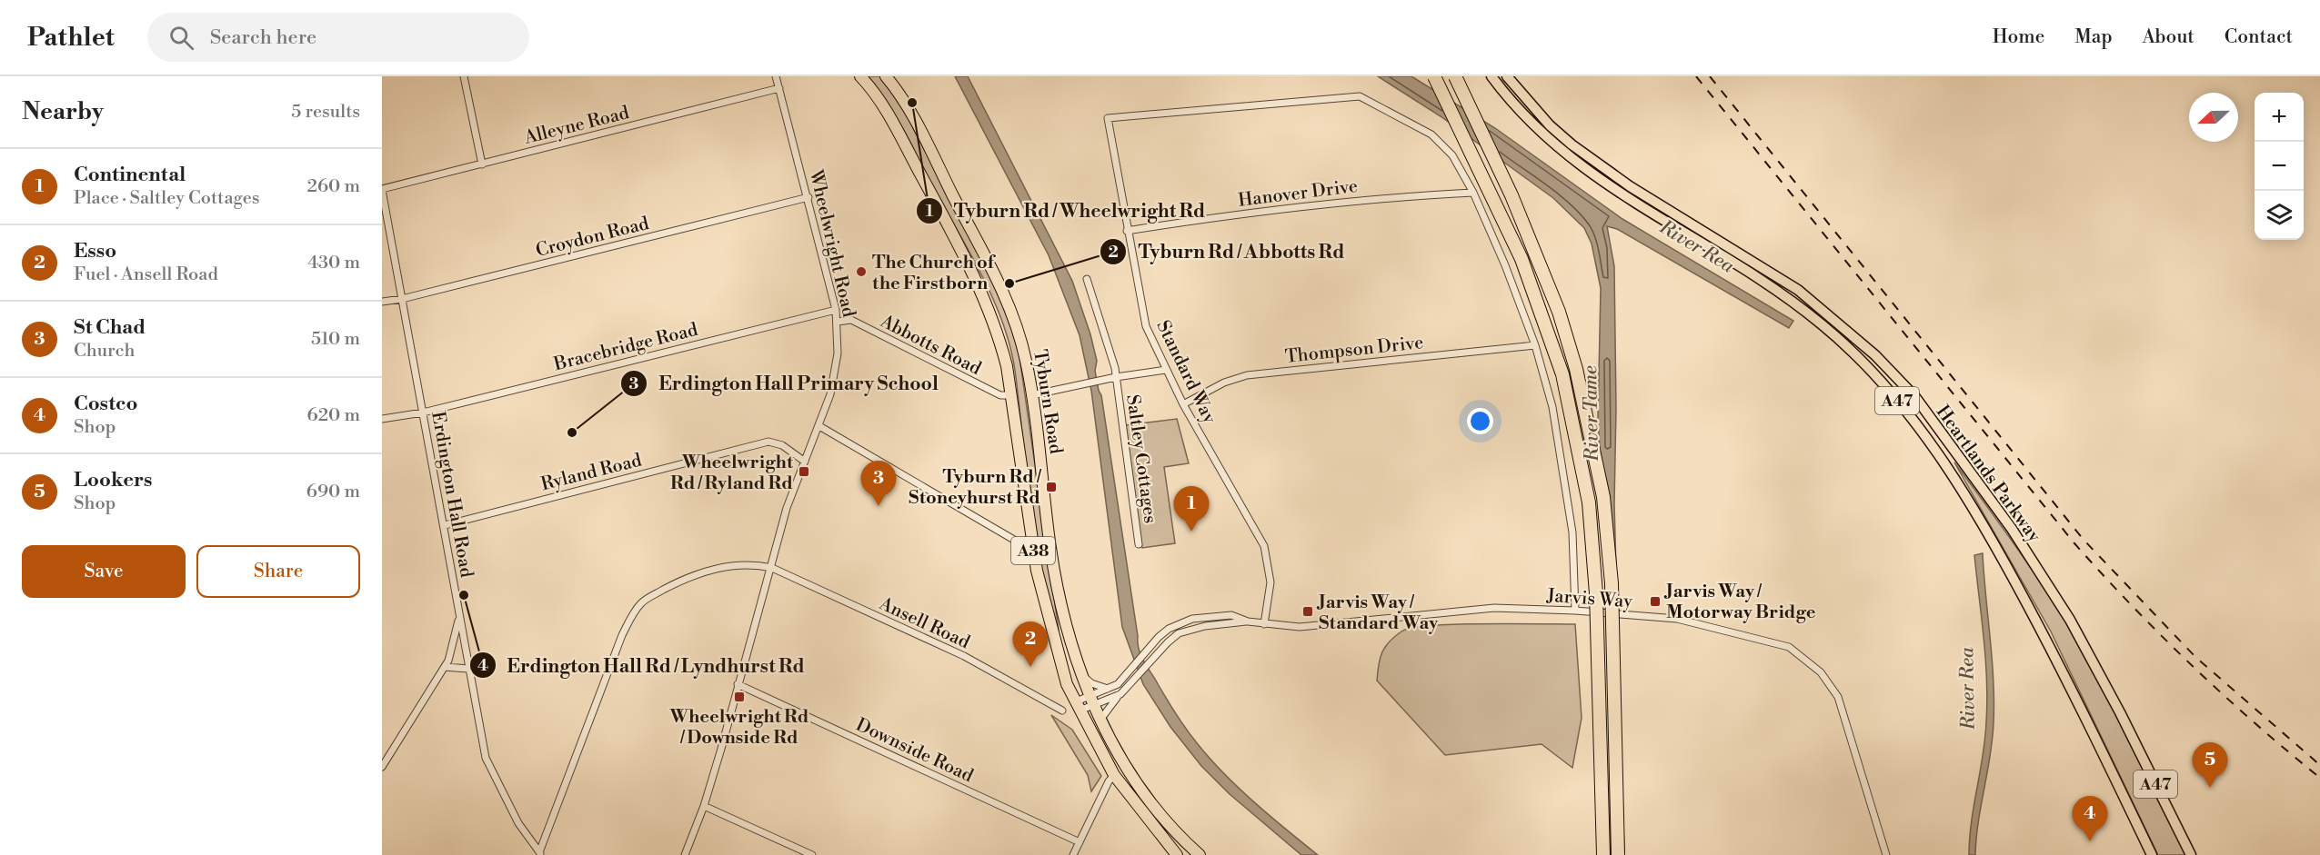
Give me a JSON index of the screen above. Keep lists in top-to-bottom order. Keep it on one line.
{"streets":{"highway":["Tyburn Road","A38"],"main road":["A47","Heartlands Parkway"],"street":["Alleyne Road","Hanover Drive","Croydon Road","Wheelwright Road","Abbotts Road","Bracebridge Road","Thompson Drive","Standard Way","Saltley Cottages","Ryland Road","Erdington Hall Road","Jarvis Way","Ansell Road","Downside Road"]},"crossings":[["Alleyne Road","Wheelwright Road"],["Alleyne Road","Erdington Hall Road"],["Hanover Drive","Standard Way"],["Croydon Road","Wheelwright Road"],["Croydon Road","Erdington Hall Road"],["Wheelwright Road","Abbotts Road"],["Wheelwright Road","Bracebridge Road"],["Wheelwright Road","Ryland Road"],["Wheelwright Road","Ansell Road"],["Wheelwright Road","Downside Road"],["Abbotts Road","Tyburn Road"],["Bracebridge Road","Erdington Hall Road"],["Thompson Drive","Standard Way"],["Standard Way","Jarvis Way"],["Tyburn Road","Saltley Cottages"],["Tyburn Road","Jarvis Way"],["Ryland Road","Erdington Hall Road"],["Erdington Hall Road","Ansell Road"]],"water":["River Rea","River Tame"],"places":{"other":["Tyburn Rd / Wheelwright Rd","The Church of the Firstborn","Tyburn Rd / Abbotts Rd","Erdington Hall Primary School","Erdington Hall Rd / Lyndhurst Rd"],"transit":["Wheelwright Rd / Ryland Rd","Tyburn Rd / Stoneyhurst Rd","Jarvis Way / Motorway Bridge","Jarvis Way / Standard Way","Wheelwright Rd / Downside Rd"]},"north":"left","page":{"header":"Pathlet","search":"Search here","nav":["Home","Map","About","Contact"],"heading":["Nearby","5 results"],"map_buttons":["+","−"],"list":[{"mark":"1","name":"Continental","note":"Place · Saltley Cottages","value":"260 m"},{"mark":"2","name":"Esso","note":"Fuel · Ansell Road","value":"430 m"},{"mark":"3","name":"St Chad","note":"Church","value":"510 m"},{"mark":"4","name":"Costco","note":"Shop","value":"620 m"},{"mark":"5","name":"Lookers","note":"Shop","value":"690 m"}],"pins":["3","1","2","5","4"],"buttons":["Save","Share"]}}
